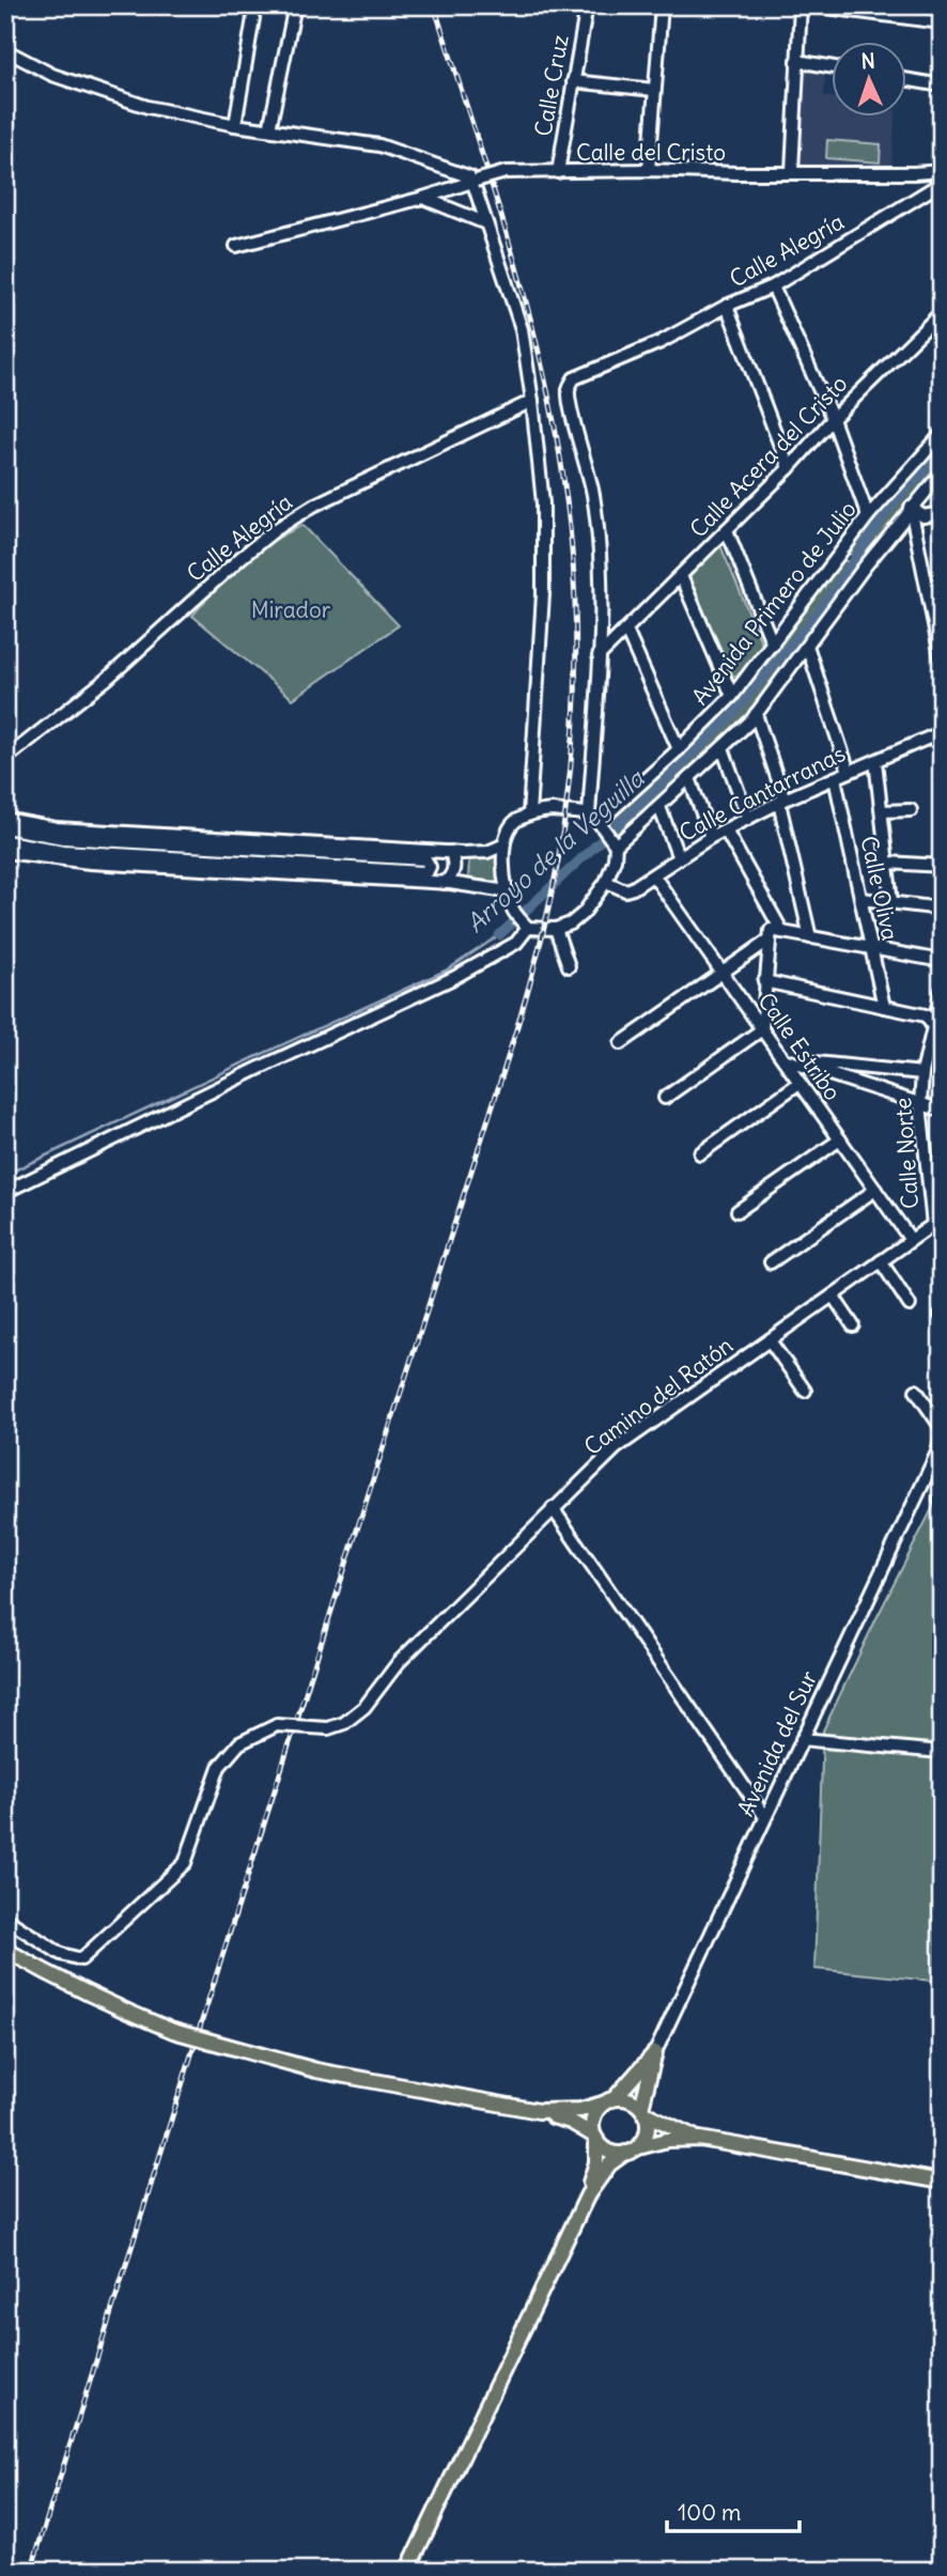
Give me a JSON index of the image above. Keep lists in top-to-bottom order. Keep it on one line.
{"streets":{"main road":["Avenida del Sur"],"street":["Calle Cruz","Calle del Cristo","Calle Alegría","Calle Acera del Cristo","Avenida Primero de Julio","Calle Cantarranas","Calle Oliva","Calle Estribo","Calle Norte","Camino del Ratón"]},"crossings":[["Calle Cruz","Calle del Cristo"],["Calle Alegría","Calle Acera del Cristo"],["Avenida Primero de Julio","Calle Cantarranas"],["Calle Cantarranas","Calle Oliva"],["Calle Cantarranas","Calle Estribo"],["Calle Estribo","Camino del Ratón"],["Calle Norte","Camino del Ratón"]],"water":["Arroyo de la Veguilla"],"parks":["Mirador"],"scale_bar":"100 m","north":"top"}
